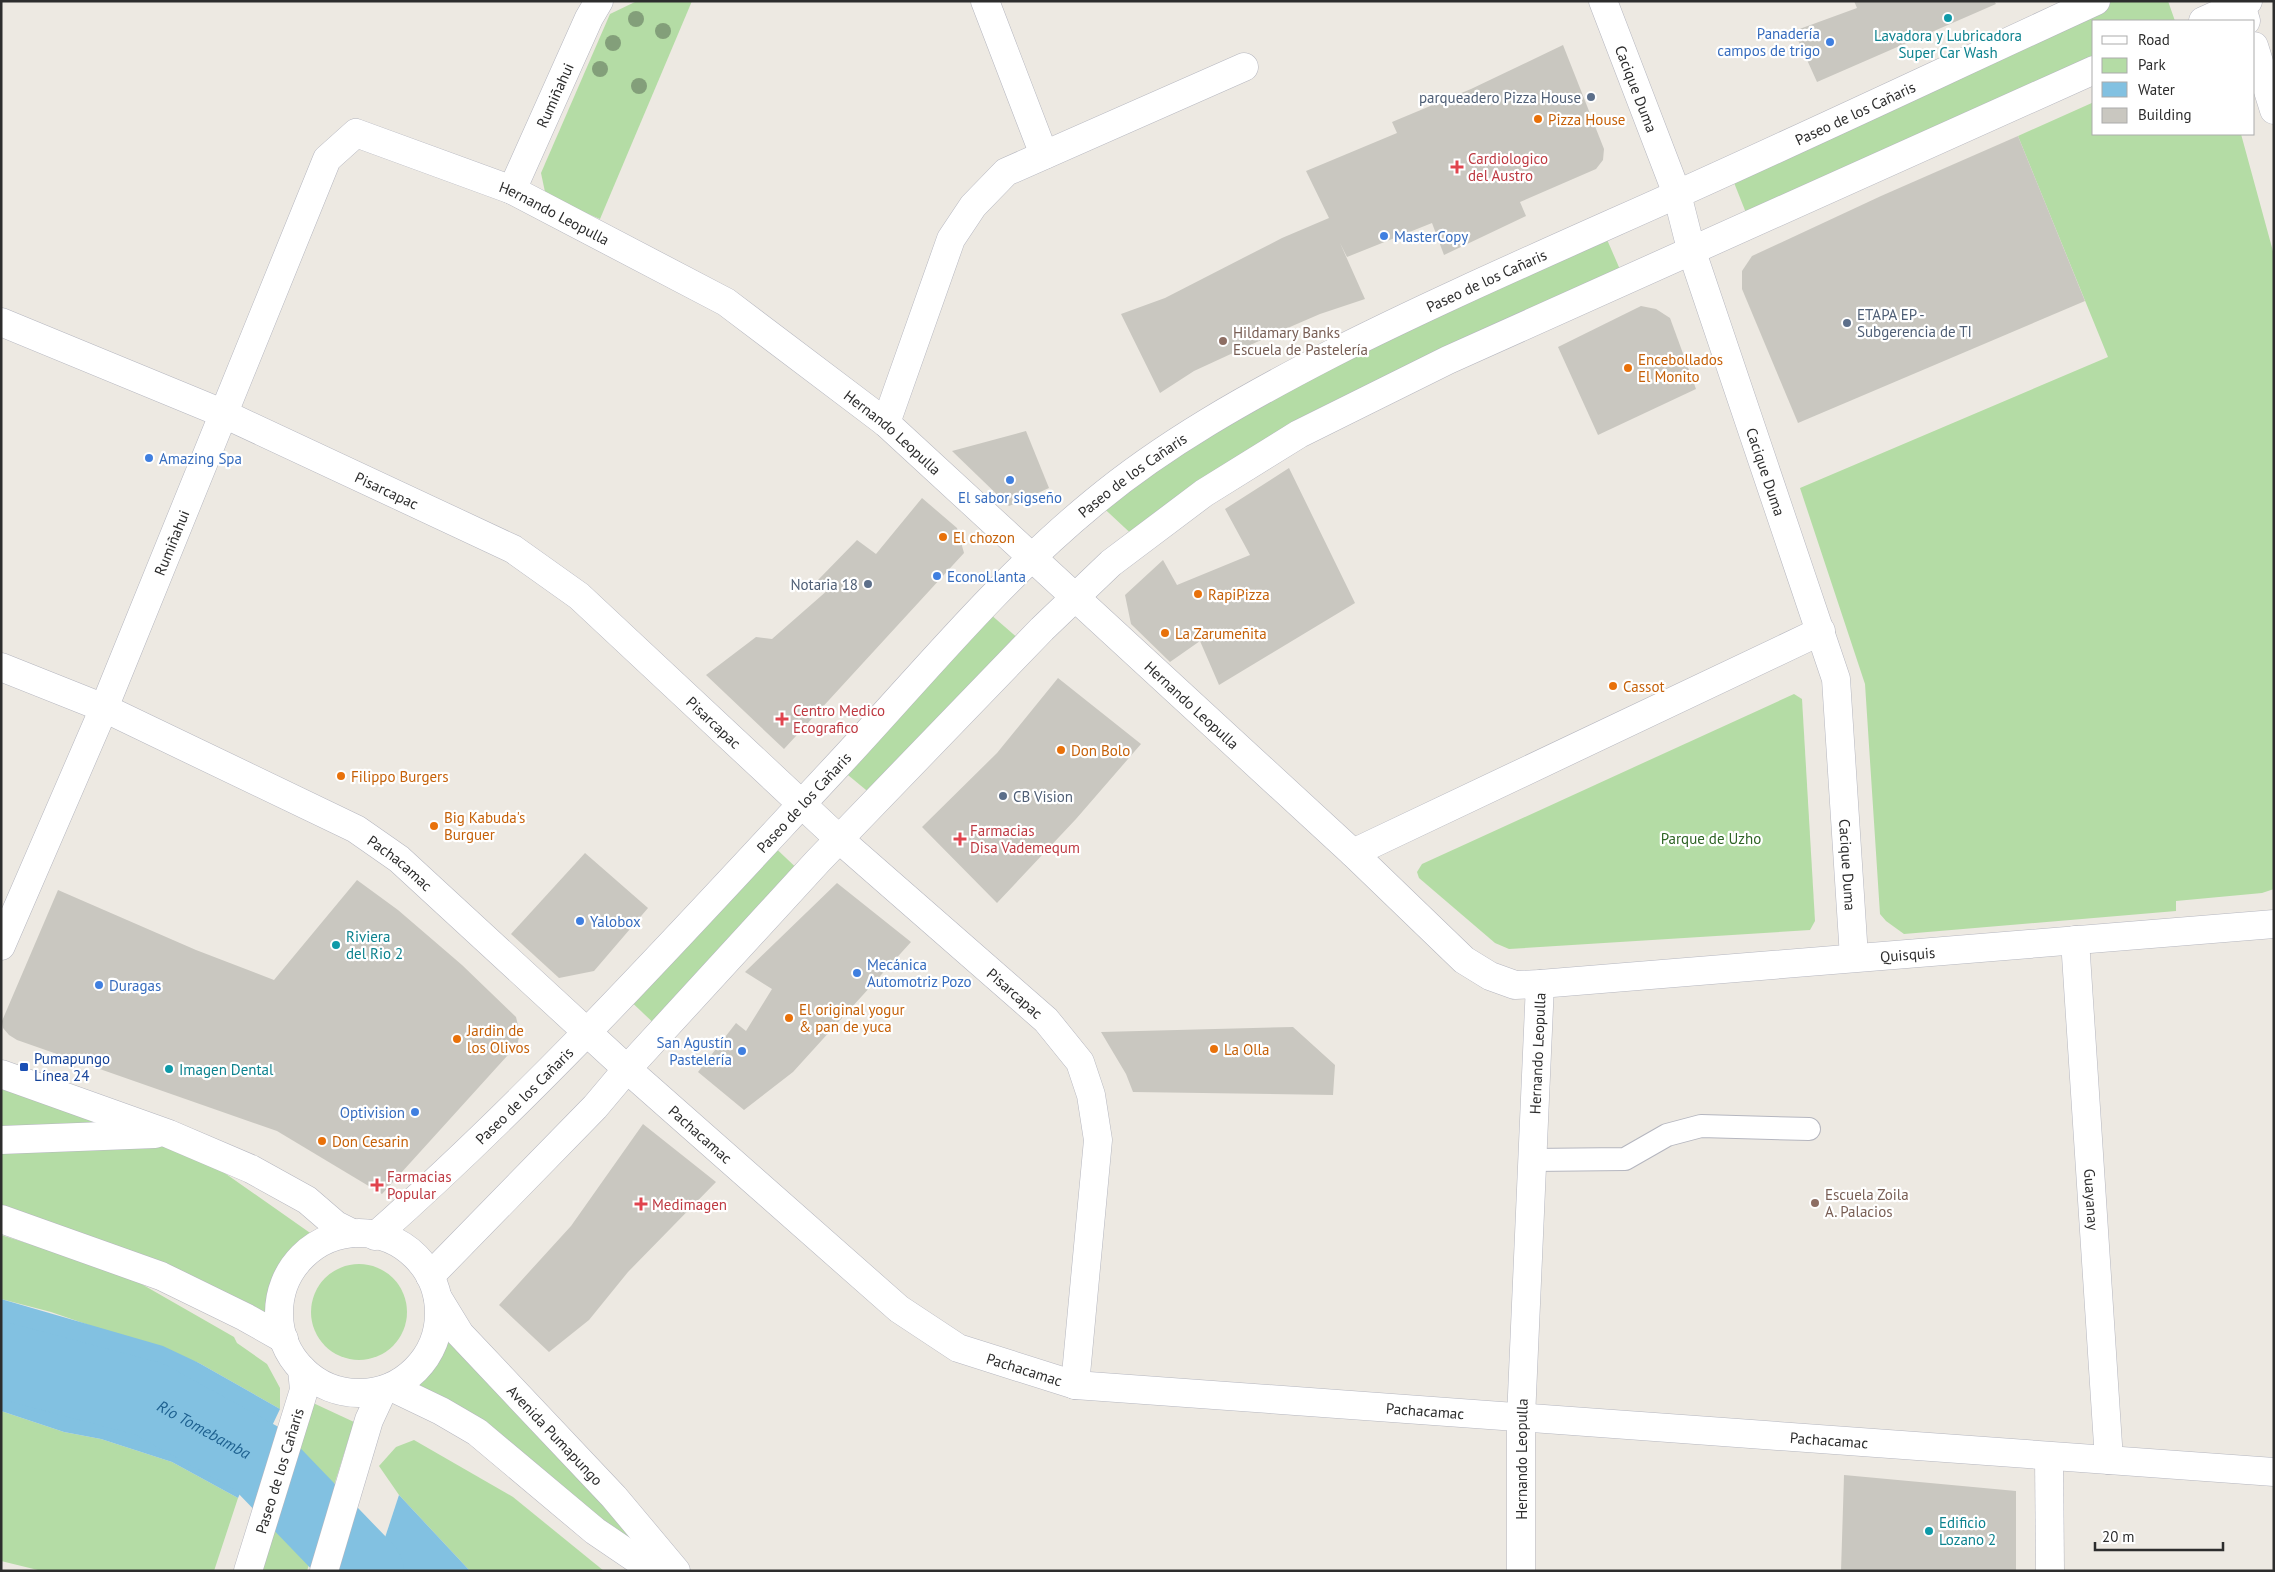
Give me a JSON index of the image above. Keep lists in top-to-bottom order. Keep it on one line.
{"streets":{"street":["Cacique Duma","Rumiñahui","Paseo de los Cañaris","Hernando Leopulla","Pisarcapac","Pachacamac","Quisquis","Guayanay","Avenida Pumapungo"]},"crossings":[["Cacique Duma","Paseo de los Cañaris"],["Cacique Duma","Quisquis"],["Rumiñahui","Hernando Leopulla"],["Rumiñahui","Pisarcapac"],["Rumiñahui","Pachacamac"],["Paseo de los Cañaris","Hernando Leopulla"],["Paseo de los Cañaris","Pisarcapac"],["Paseo de los Cañaris","Pachacamac"],["Paseo de los Cañaris","Avenida Pumapungo"],["Hernando Leopulla","Pachacamac"],["Hernando Leopulla","Quisquis"],["Pisarcapac","Pachacamac"],["Pachacamac","Guayanay"],["Quisquis","Guayanay"]],"water":["Río Tomebamba"],"parks":["Parque de Uzho"],"places":{"other":["Lavadora y Lubricadora Super Car Wash","Panadería campos de trigo","parqueadero Pizza House","Pizza House","MasterCopy","ETAPA EP - Subgerencia de TI","Hildamary Banks Escuela de Pastelería","Encebollados El Monito","Amazing Spa","El sabor sigseño","El chozon","EconoLlanta","Notaria 18","RapiPizza","La Zarumeñita","Cassot","Don Bolo","Filippo Burgers","CB Vision","Big Kabuda's Burguer","Yalobox","Riviera del Rio 2","Mecánica Automotriz Pozo","Duragas","El original yogur & pan de yuca","Jardin de los Olivos","La Olla","San Agustín Pastelería","Imagen Dental","Optivision","Don Cesarin","Escuela Zoila A. Palacios","Edificio Lozano 2"],"health":["Cardiologico del Austro","Centro Medico Ecografico","Farmacias Disa Vademequm","Farmacias Popular","Medimagen"],"transit":["Pumapungo Línea 24"]},"legend":["Road","Park","Water","Building"],"scale_bar":"20 m"}
